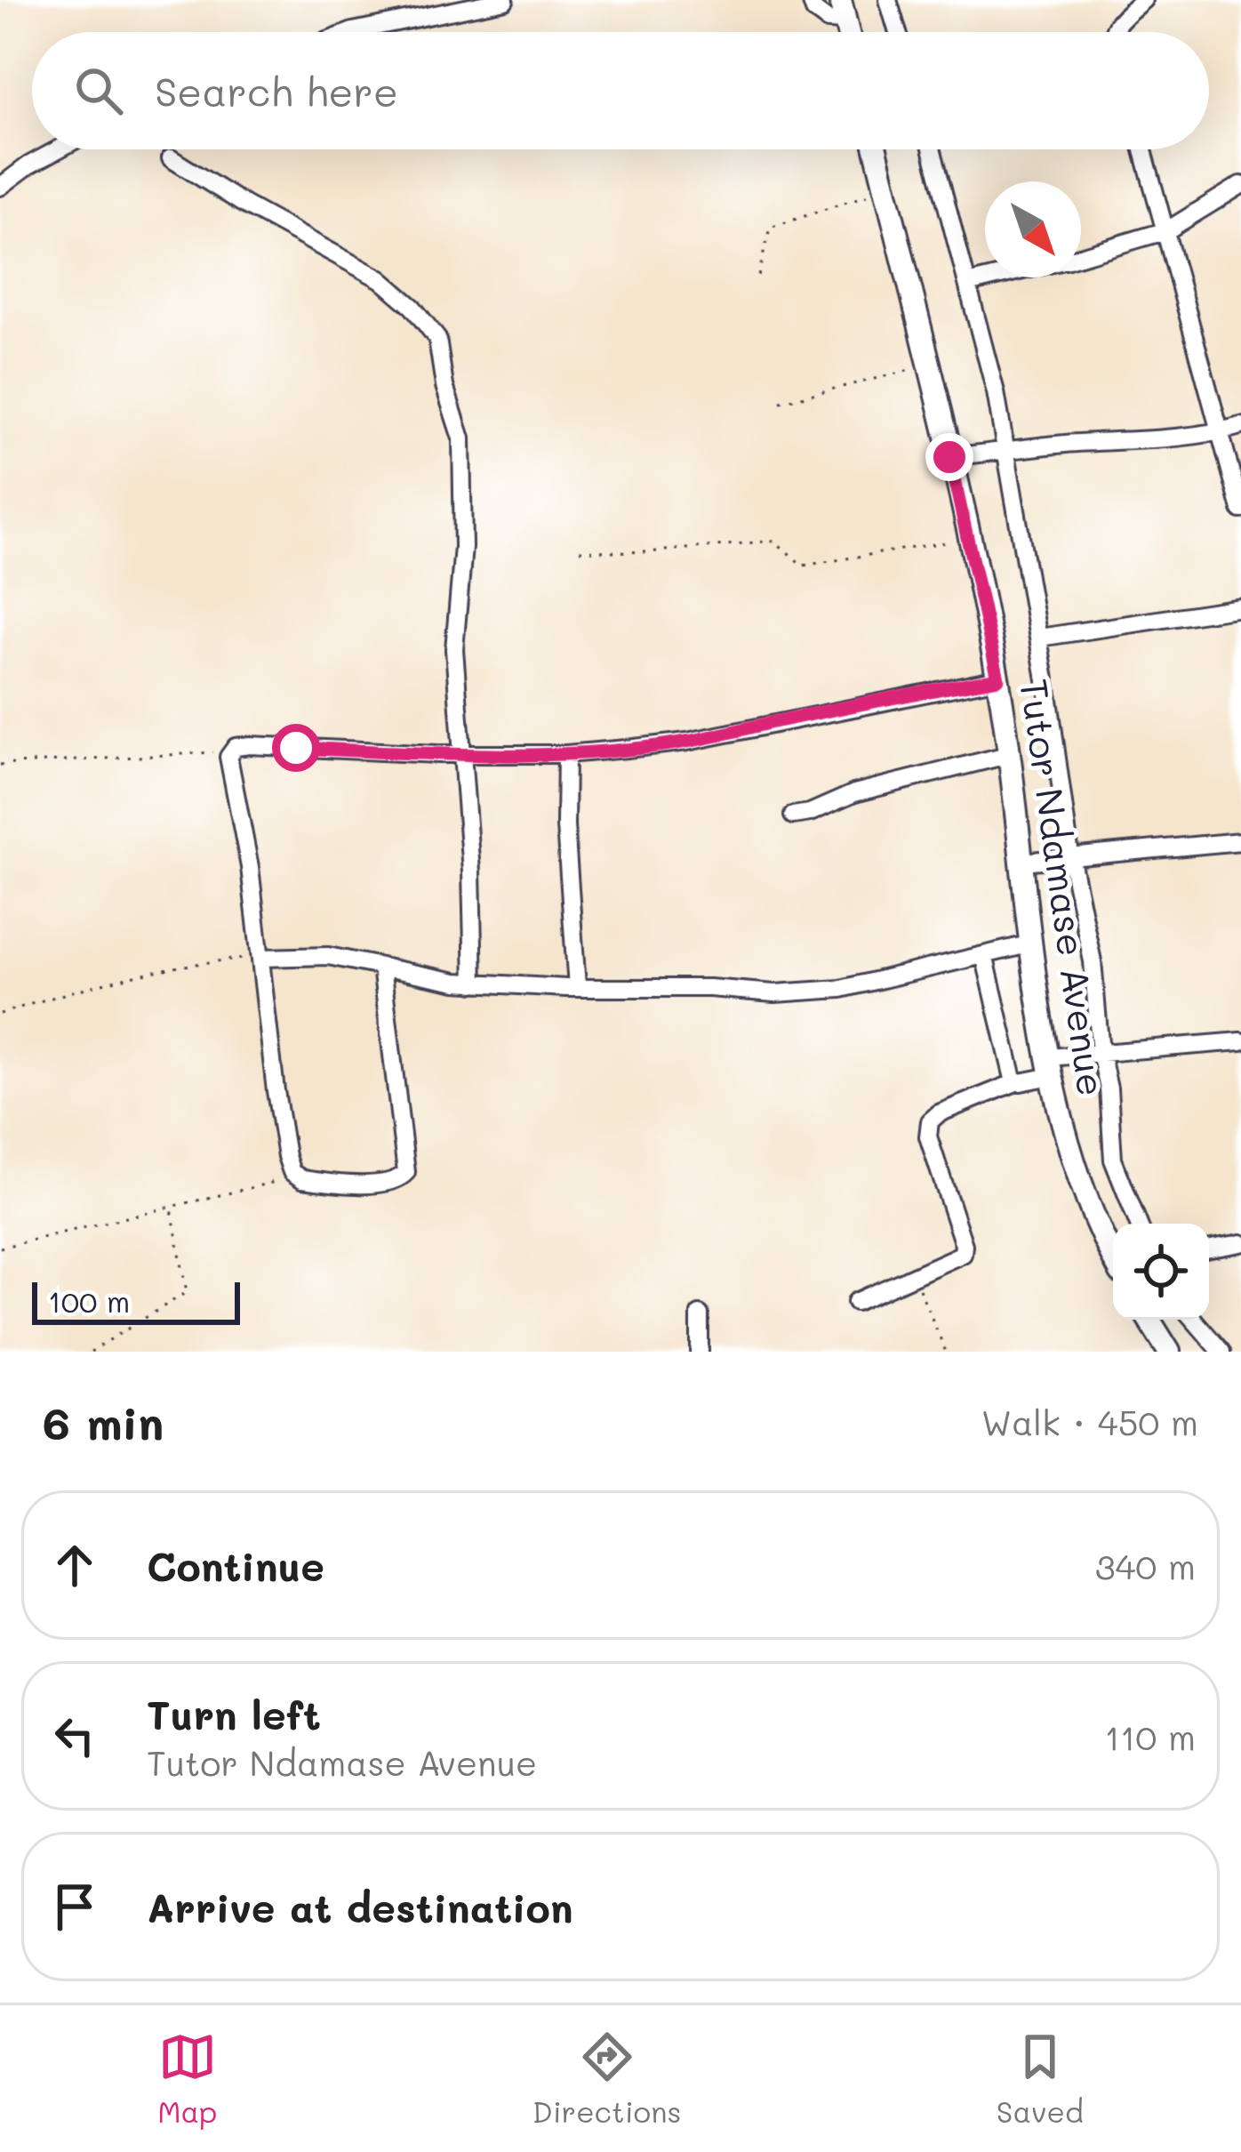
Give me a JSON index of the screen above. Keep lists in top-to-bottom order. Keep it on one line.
{"streets":{"street":["Tutor Ndamase Avenue"]},"scale_bar":"100 m","north":"bottom right","page":{"search":"Search here","scale":"100 m","heading":["6 min","Walk · 450 m"],"list":[["Continue","340 m"],["Turn left","Tutor Ndamase Avenue","110 m"],"Arrive at destination"],"nav":["Map","Directions","Saved"]}}
